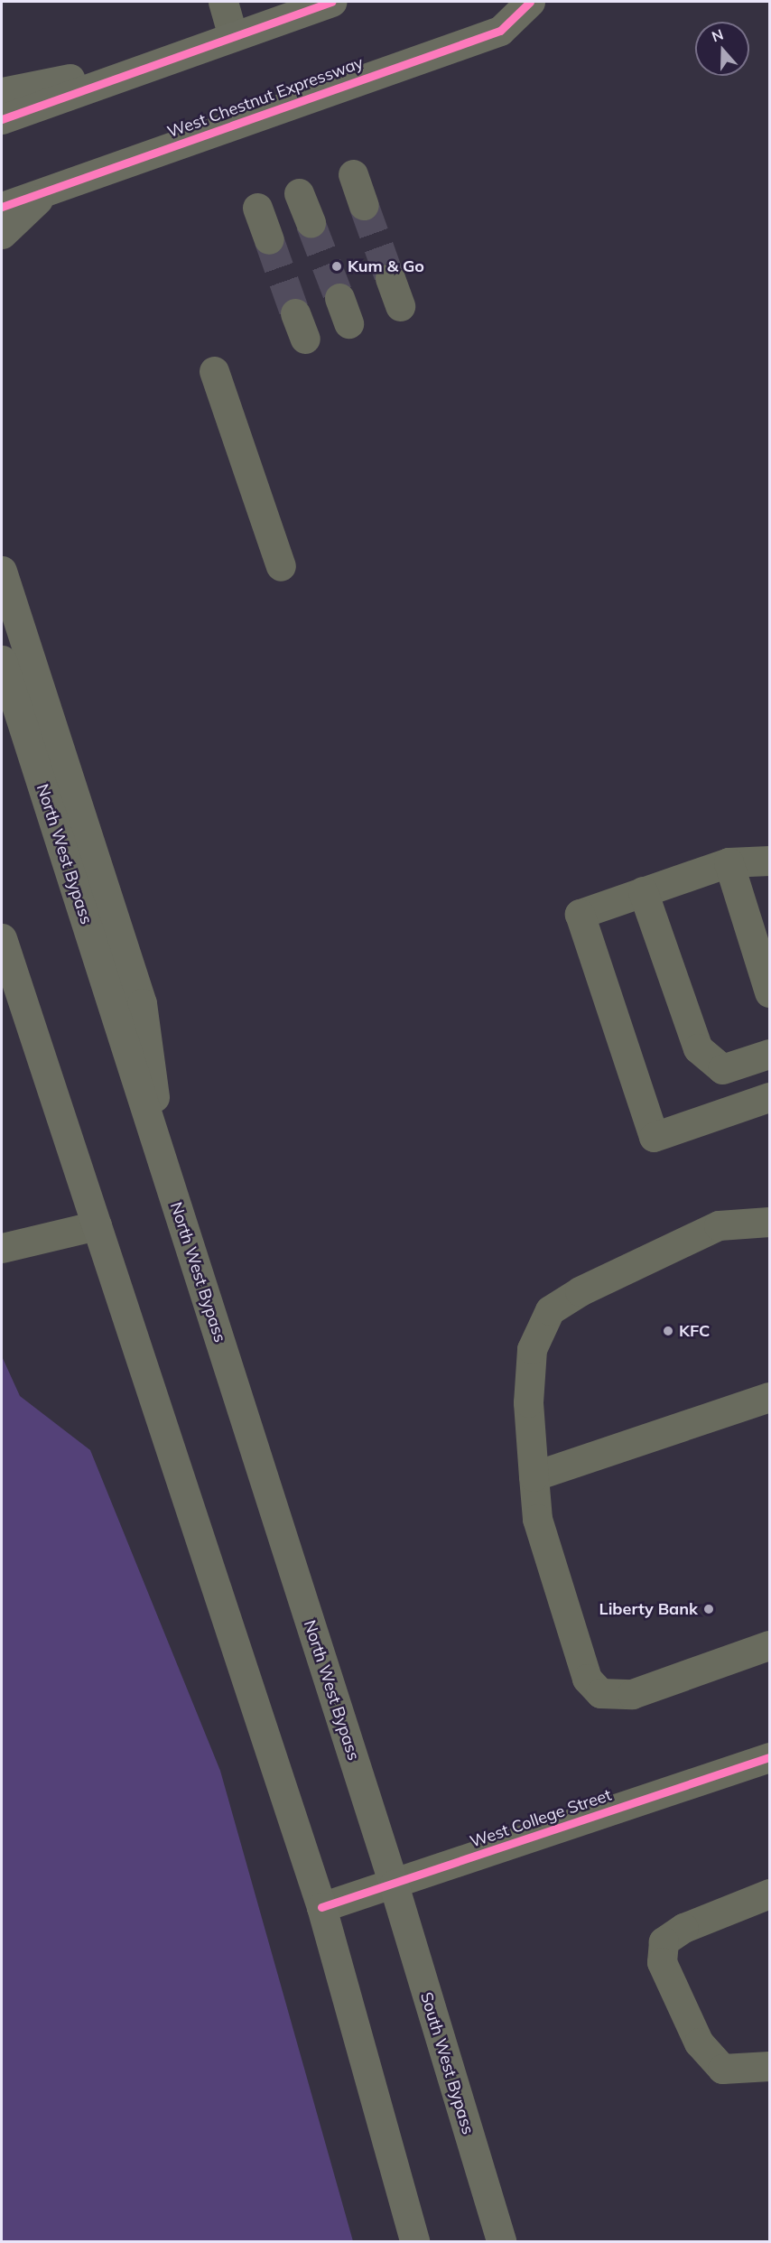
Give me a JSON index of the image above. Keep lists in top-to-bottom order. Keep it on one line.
{"streets":{"main road":["West Chestnut Expressway","North West Bypass","South West Bypass"],"street":["West College Street"]},"crossings":[["North West Bypass","West College Street"],["North West Bypass","South West Bypass"],["West College Street","South West Bypass"]],"places":["Kum & Go","KFC","Liberty Bank"],"north":"top"}
